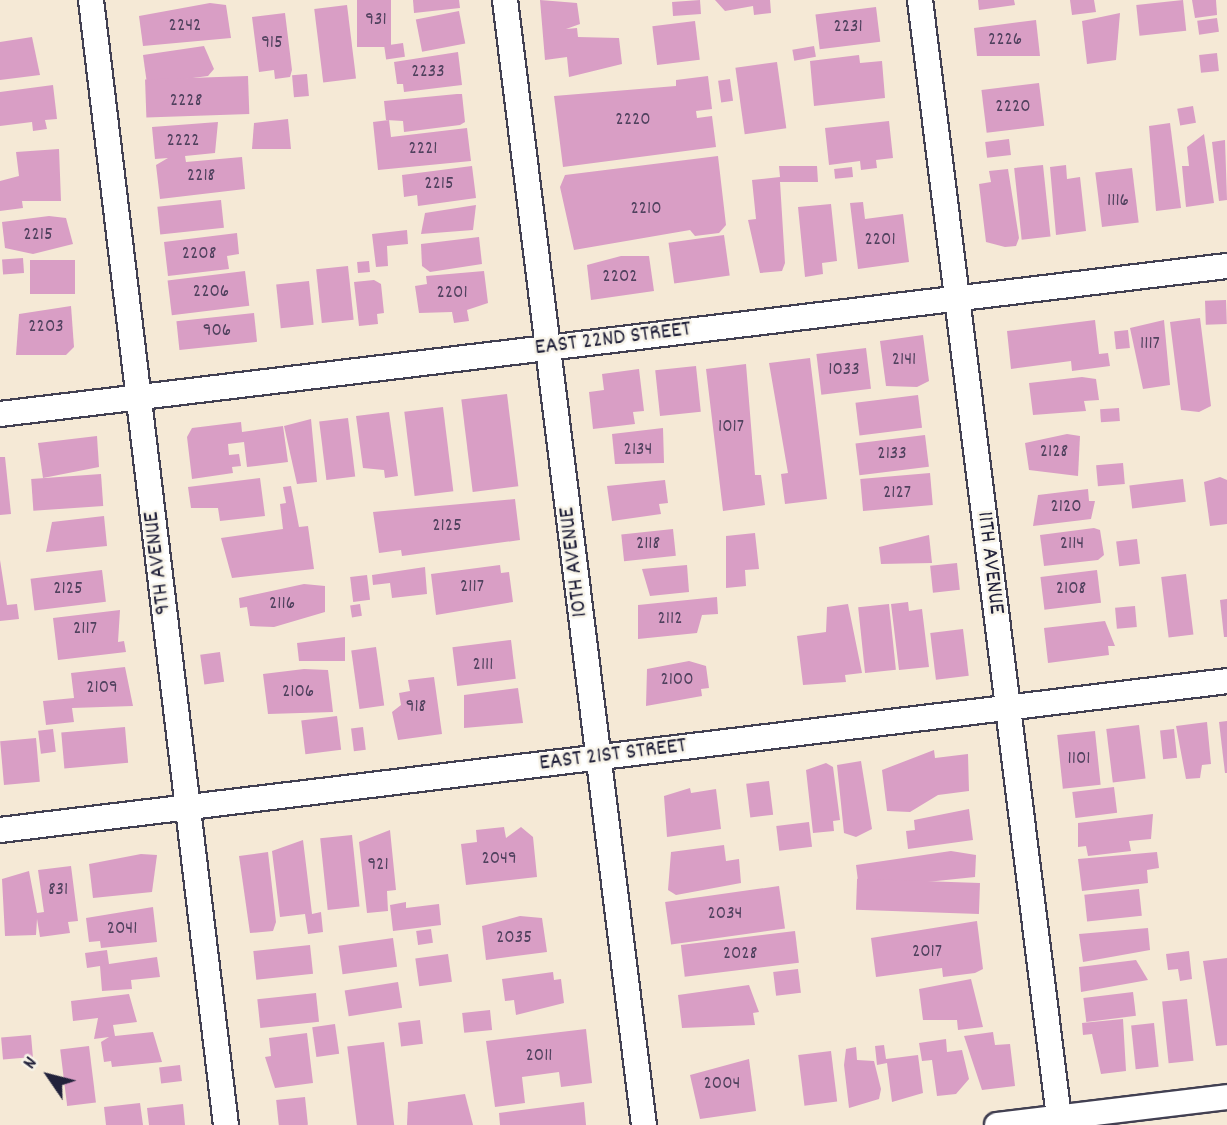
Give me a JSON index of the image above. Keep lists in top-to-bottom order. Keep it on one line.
{"streets":{"street":["EAST 22ND STREET","10TH AVENUE","9TH AVENUE","11TH AVENUE","EAST 21ST STREET"]},"crossings":[["EAST 22ND STREET","10TH AVENUE"],["EAST 22ND STREET","9TH AVENUE"],["EAST 22ND STREET","11TH AVENUE"],["10TH AVENUE","EAST 21ST STREET"],["9TH AVENUE","EAST 21ST STREET"],["11TH AVENUE","EAST 21ST STREET"]],"house_numbers":["931","2242","2231","2226","915","2233","2228","2220","2220","2222","2221","2218","2215","1116","2210","2215","2201","2208","2202","2206","2201","2203","906","1117","2141","1033","1017","2134","2128","2133","2127","2120","2125","2118","2114","2117","2125","2108","2116","2112","2117","2111","2100","2109","2106","918","1101","2049","921","831","2034","2041","2035","2017","2028","2011","2004"],"north":"top left"}
